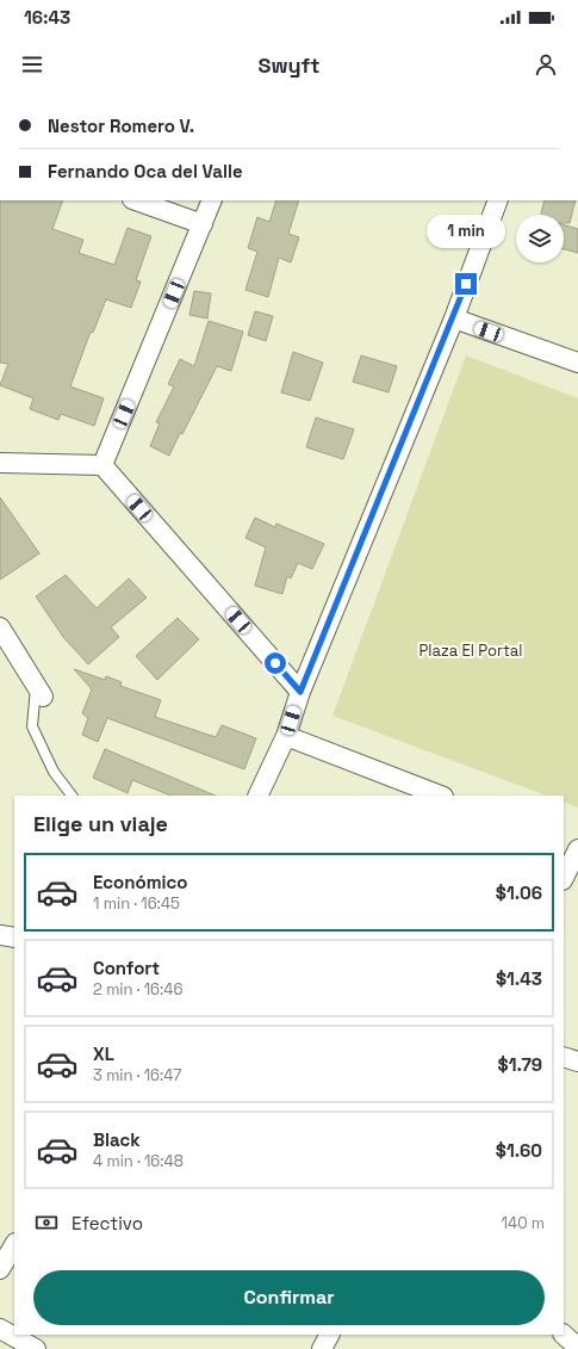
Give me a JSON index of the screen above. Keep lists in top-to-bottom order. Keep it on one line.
{"parks":["Plaza El Portal"],"page":{"status":"16:43","header":"Swyft","banner":["Nestor Romero V.","Fernando Oca del Valle"],"bubble":"1 min","heading":"Elige un viaje","list":[{"name":"Económico","note":"1 min · 16:45","value":"$1.06"},{"name":"Confort","note":"2 min · 16:46","value":"$1.43"},{"name":"XL","note":"3 min · 16:47","value":"$1.79"},{"name":"Black","note":"4 min · 16:48","value":"$1.60"}],"pay":["Efectivo","140 m"],"buttons":"Confirmar"}}
